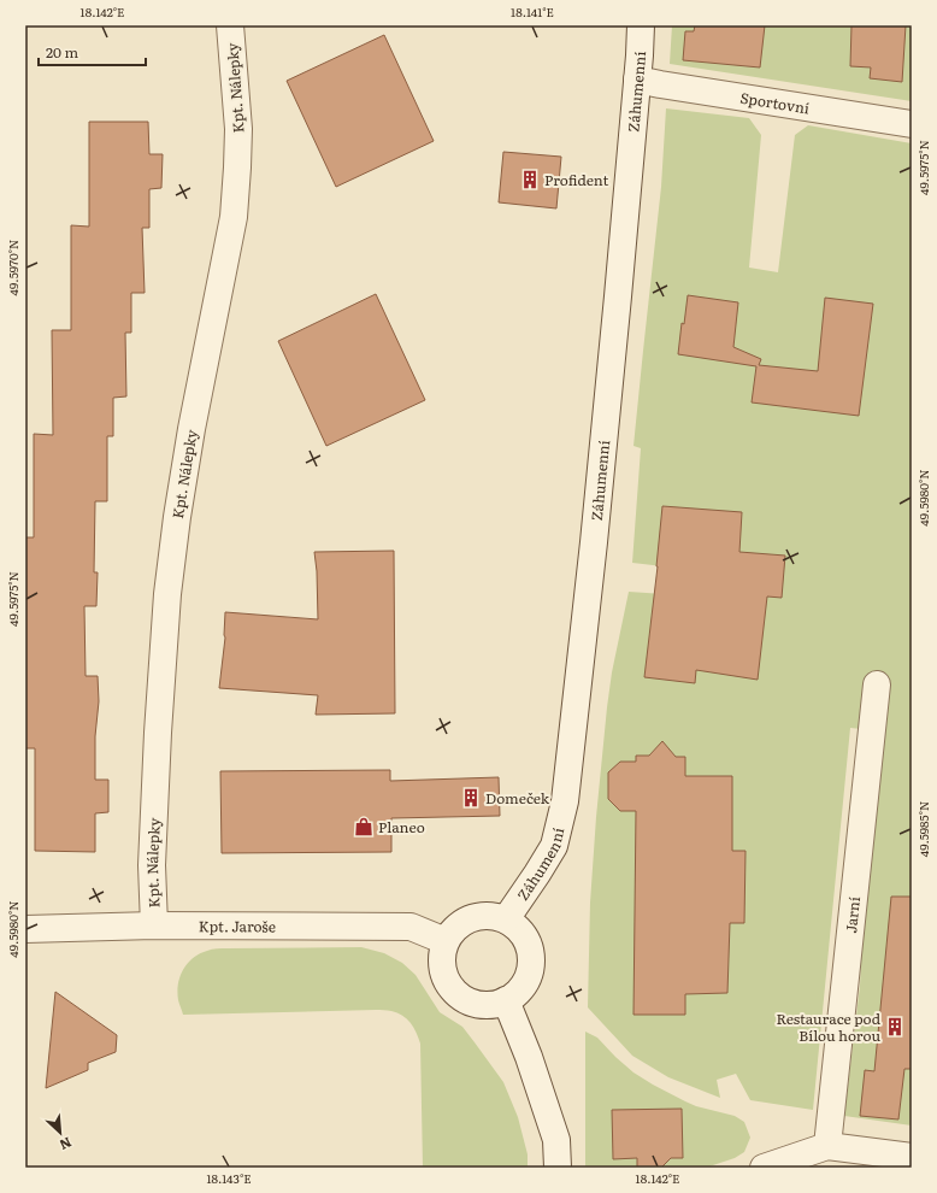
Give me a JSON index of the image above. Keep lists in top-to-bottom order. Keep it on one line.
{"streets":{"street":["Kpt. Nálepky","Záhumenní","Sportovní","Jarní","Kpt. Jaroše"]},"crossings":[["Kpt. Nálepky","Kpt. Jaroše"],["Záhumenní","Sportovní"],["Záhumenní","Kpt. Jaroše"]],"places":{"building":["Profident","Domeček","Restaurace pod Bílou horou"],"shop":["Planeo"]},"scale_bar":"20 m","north":"bottom right","coordinates":["18.142°E","18.141°E","49.5975°N","49.5970°N","49.5980°N","49.5985°N","18.143°E"]}
